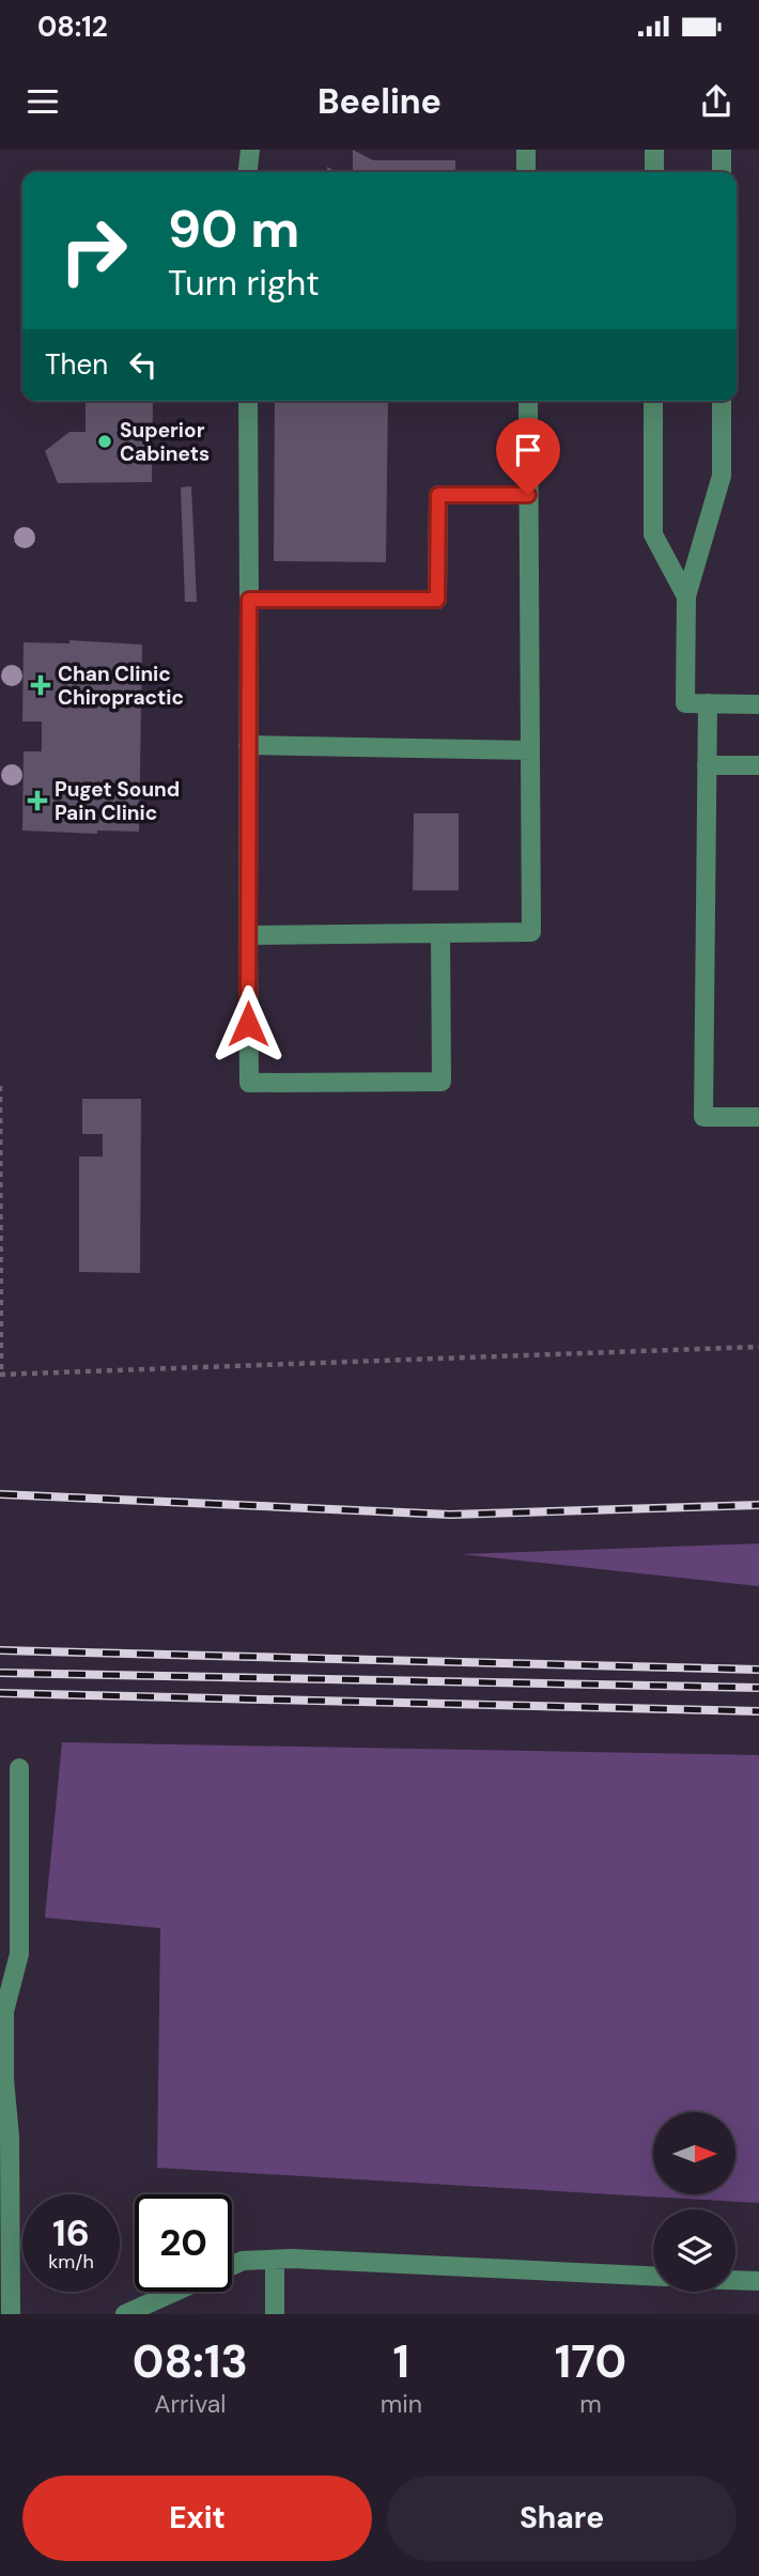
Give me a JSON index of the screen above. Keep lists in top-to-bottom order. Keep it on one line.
{"places":{"other":["Superior Cabinets"],"health":["Chan Clinic Chiropractic","Puget Sound Pain Clinic"]},"north":"right","page":{"status":"08:12","header":"Beeline","turn":["90 m","Turn right"],"then":"Then","speed":"16 km/h","limit":"20","eta":["08:13","Arrival","1","min","170","m"],"buttons":["Exit","Share"]}}
